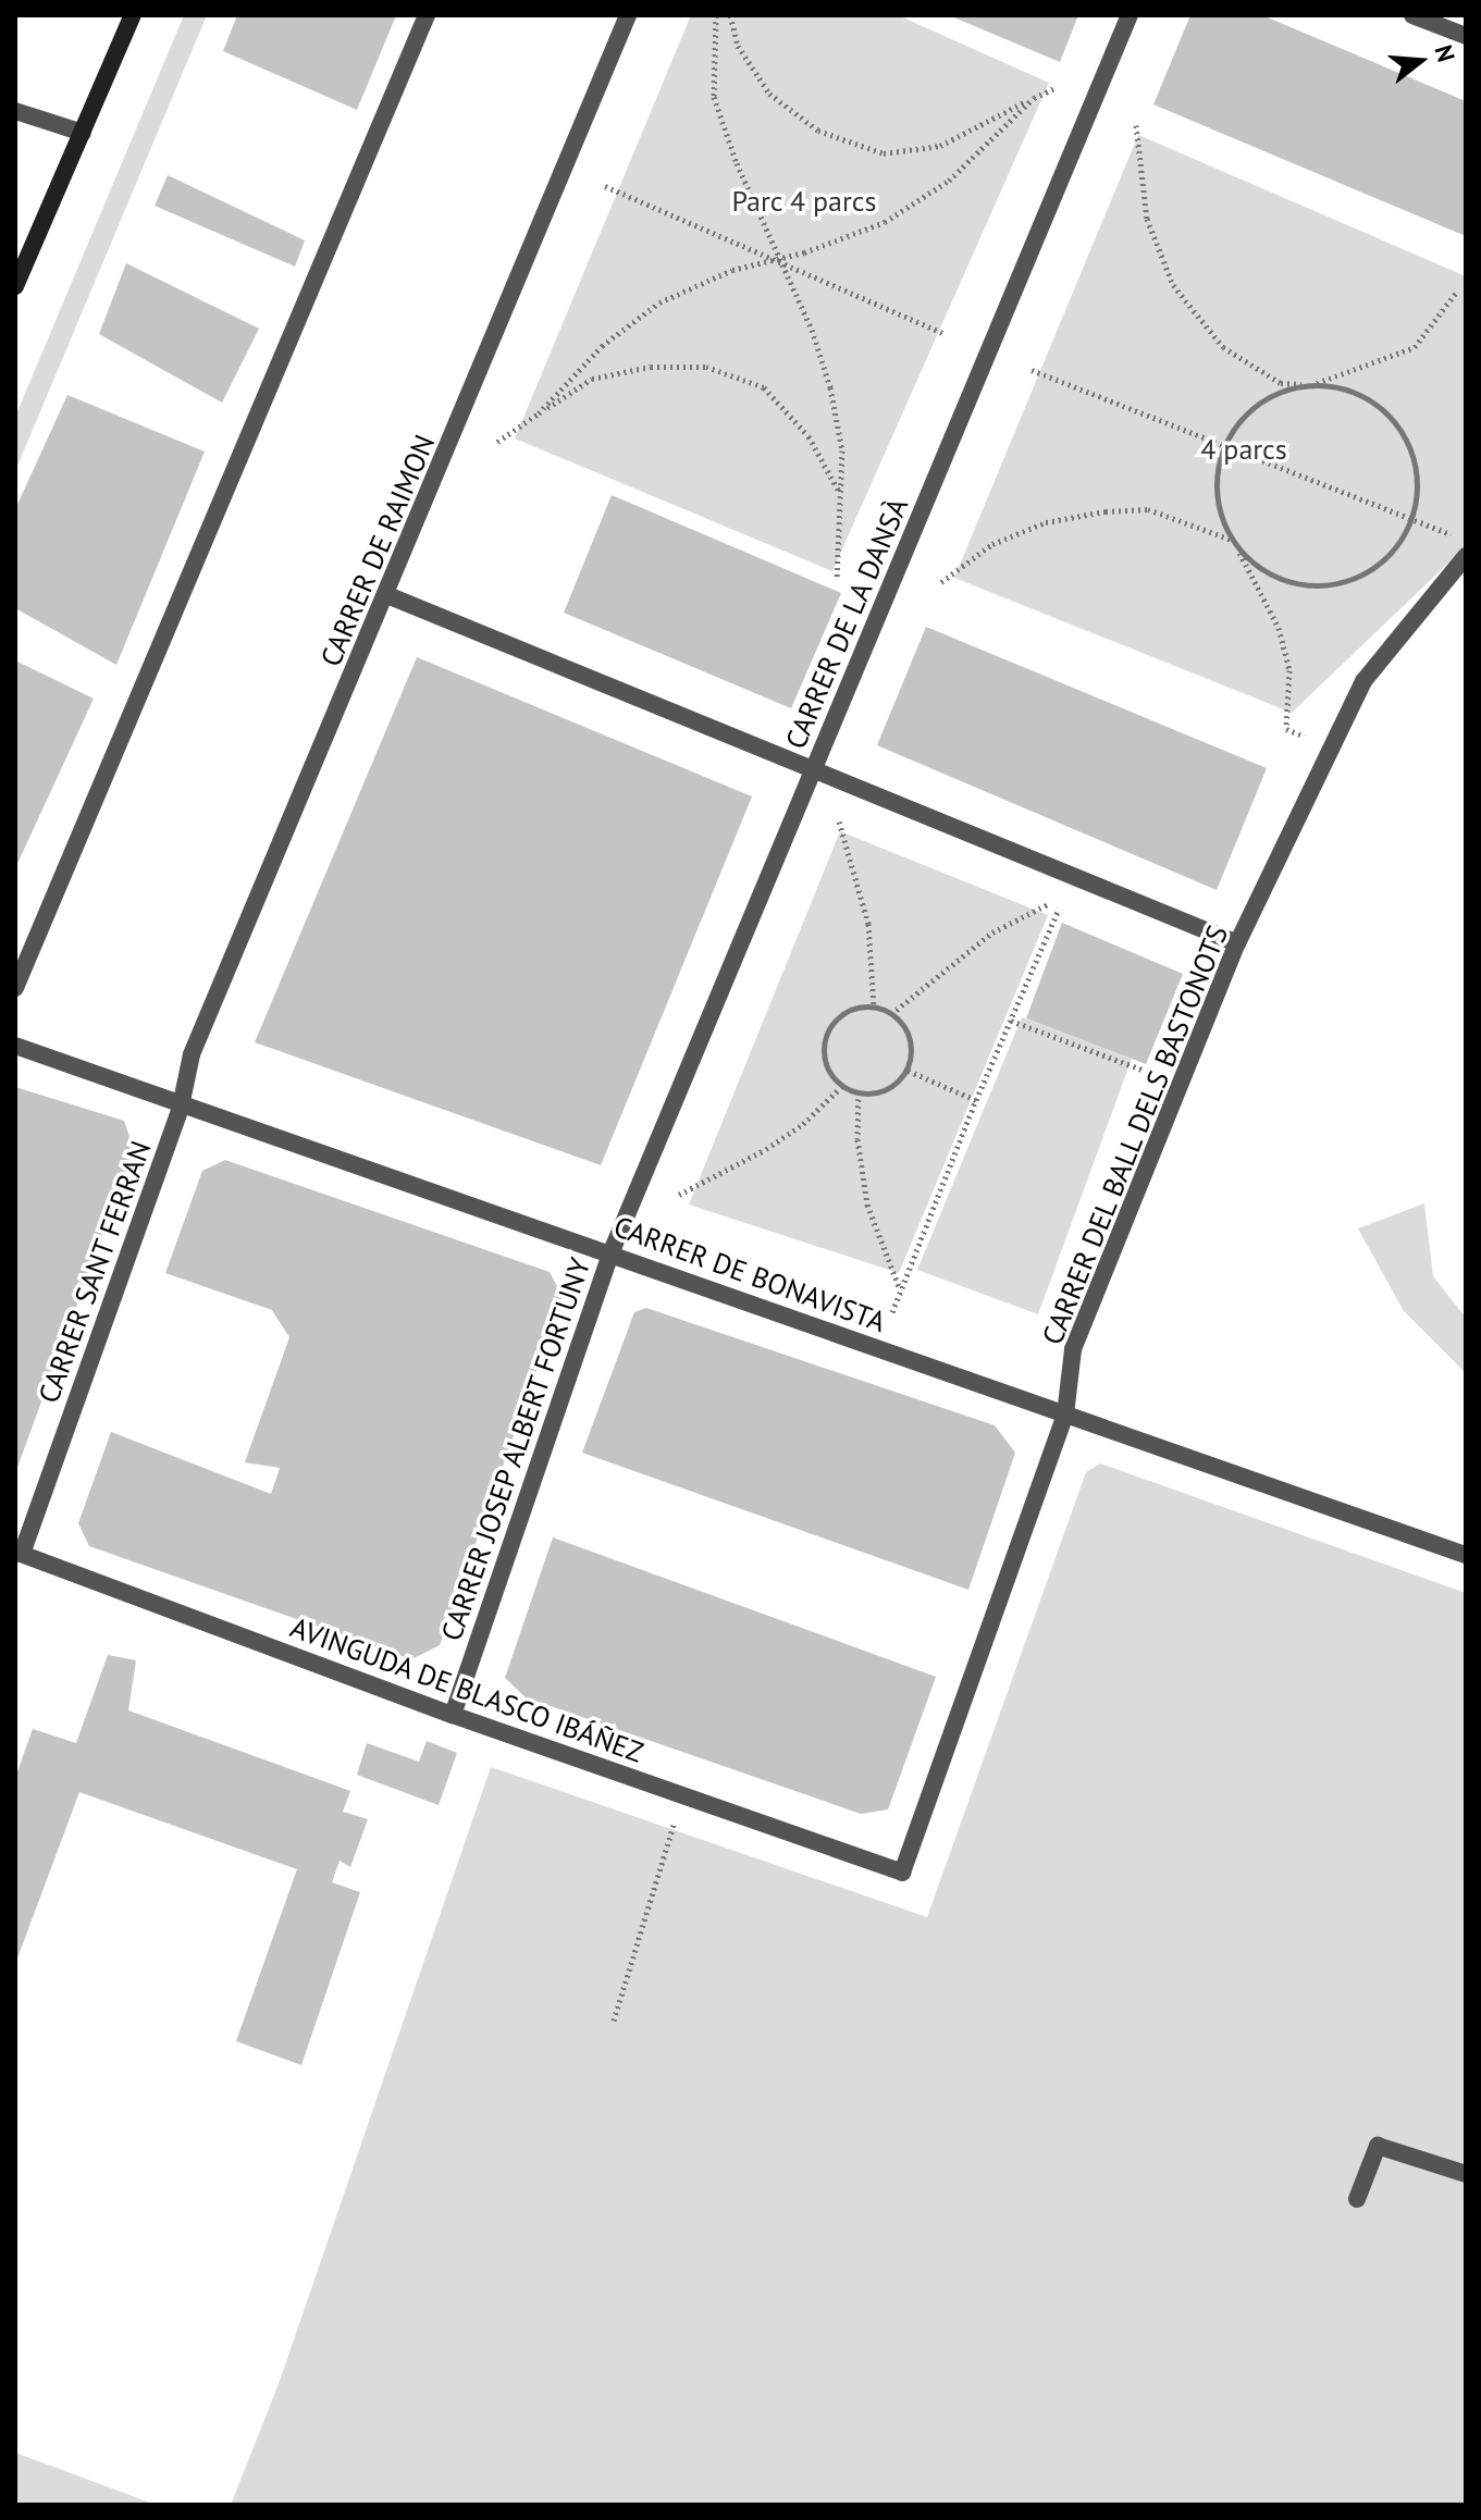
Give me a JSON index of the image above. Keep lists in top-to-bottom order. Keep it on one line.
{"streets":{"street":["CARRER DE RAIMON","CARRER DE LA DANSÀ","CARRER DEL BALL DELS BASTONOTS","CARRER SANT FERRAN","CARRER DE BONAVISTA","CARRER JOSEP ALBERT FORTUNY","AVINGUDA DE BLASCO IBÁÑEZ"]},"crossings":[["CARRER DE RAIMON","CARRER SANT FERRAN"],["CARRER DE RAIMON","CARRER DE BONAVISTA"],["CARRER DE LA DANSÀ","CARRER DE BONAVISTA"],["CARRER DE LA DANSÀ","CARRER JOSEP ALBERT FORTUNY"],["CARRER DEL BALL DELS BASTONOTS","CARRER DE BONAVISTA"],["CARRER DEL BALL DELS BASTONOTS","AVINGUDA DE BLASCO IBÁÑEZ"],["CARRER SANT FERRAN","CARRER DE BONAVISTA"],["CARRER SANT FERRAN","AVINGUDA DE BLASCO IBÁÑEZ"],["CARRER DE BONAVISTA","CARRER JOSEP ALBERT FORTUNY"],["CARRER JOSEP ALBERT FORTUNY","AVINGUDA DE BLASCO IBÁÑEZ"]],"parks":["Parc 4 parcs","4 parcs"],"north":"right"}
